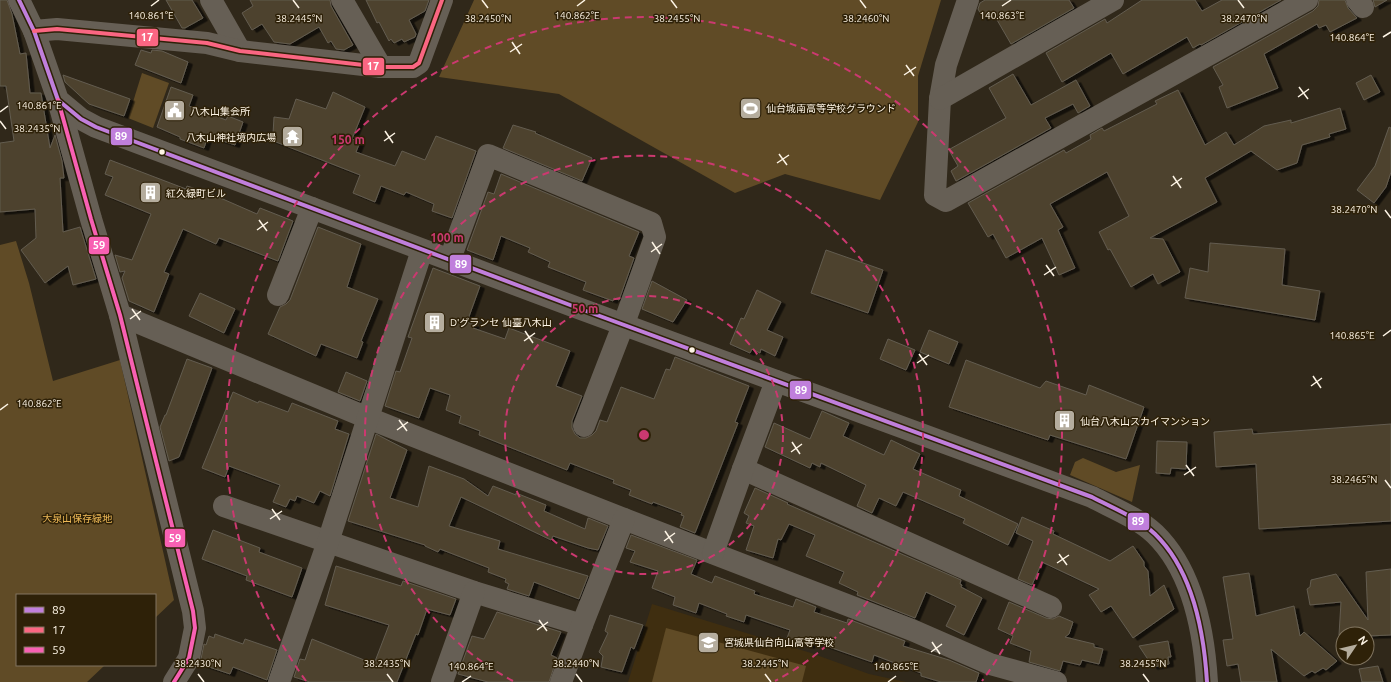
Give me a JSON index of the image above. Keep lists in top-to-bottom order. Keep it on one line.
{"parks":["大泉山保存緑地"],"places":{"sports":["仙台城南高等学校グラウンド"],"public building":["八木山集会所"],"temple":["八木山神社境内広場"],"building":["紅久緑町ビル","D'グランセ 仙臺八木山","仙台八木山スカイマンション"],"school or university":["宮城県仙台向山高等学校"]},"lines":["transit line 89","transit line 17","transit line 59"],"legend":["89","17","59"],"north":"top right","coordinates":["140.862°E","140.863°E","140.861°E","38.2445°N","38.2450°N","38.2455°N","38.2460°N","38.2470°N","140.864°E","38.2435°N","140.865°E","38.2465°N","38.2430°N","38.2440°N"],"rings":["150 m","100 m","50 m"]}
